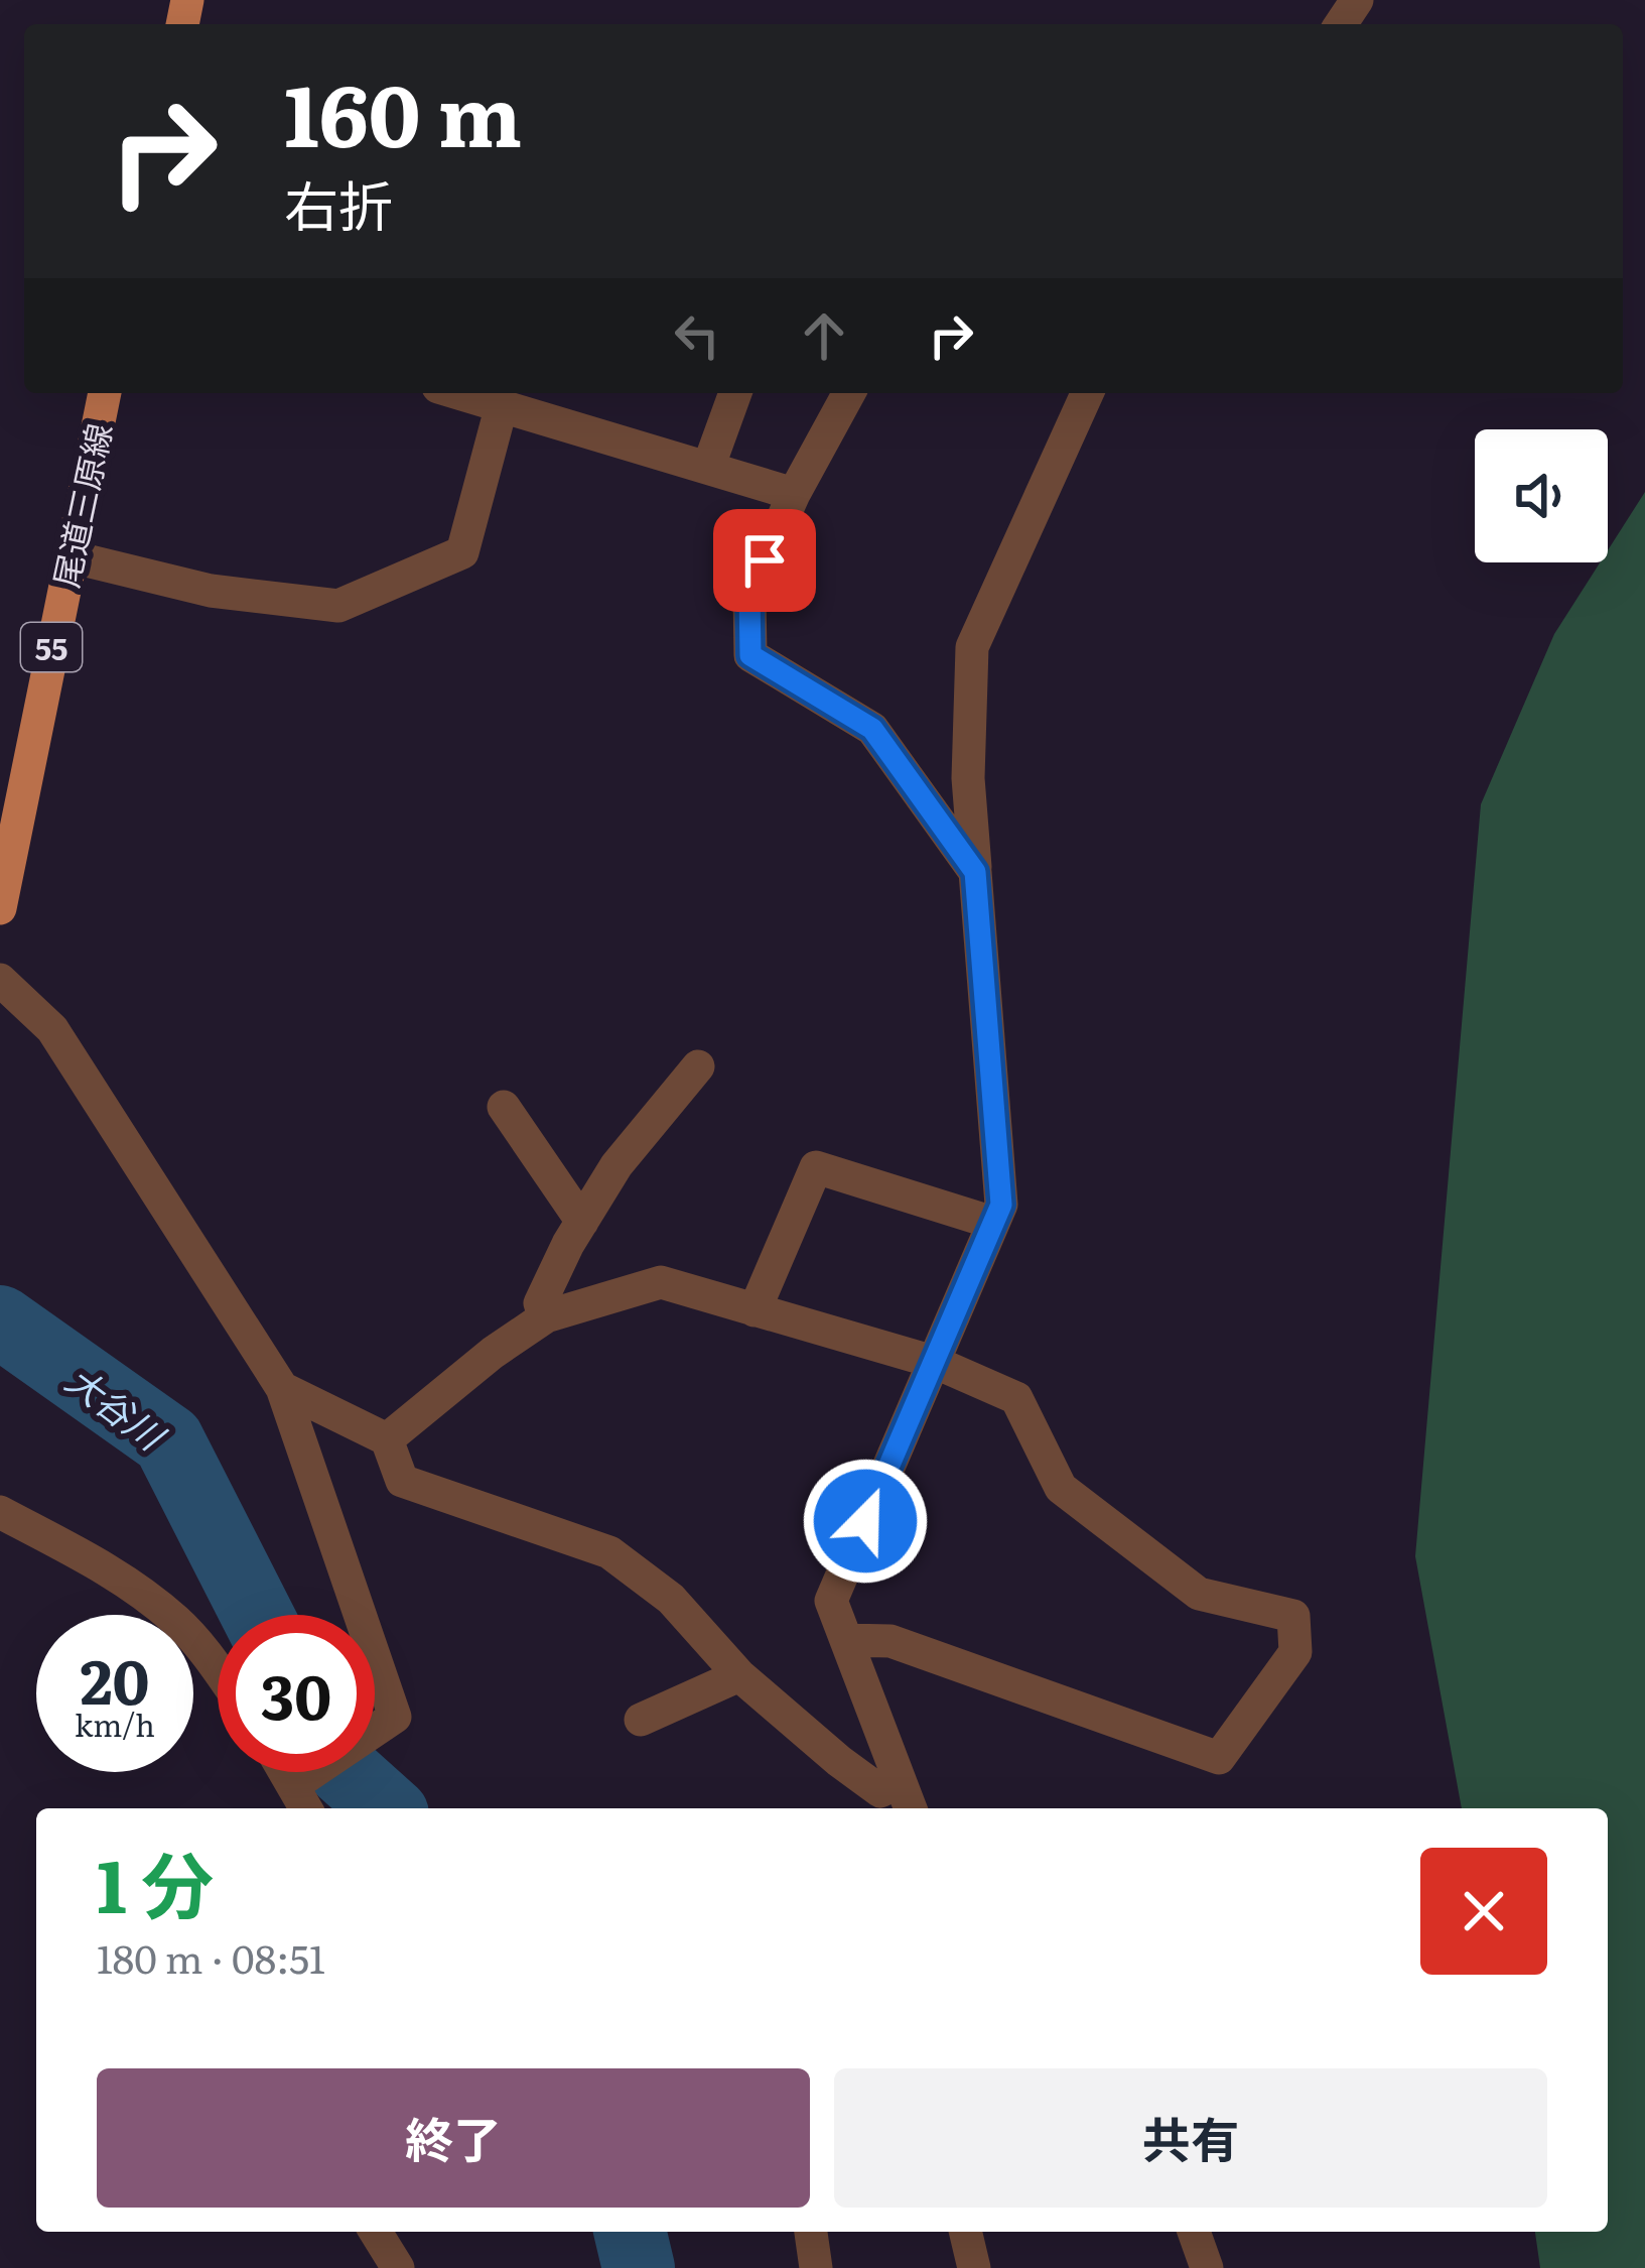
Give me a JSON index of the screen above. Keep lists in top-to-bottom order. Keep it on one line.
{"streets":{"main road":["尾道三原線","55"]},"water":["大谷川"],"page":{"turn":["160 m","右折"],"speed":"20 km/h","limit":"30","heading":["1 分","180 m · 08:51"],"buttons":["終了","共有"]}}
